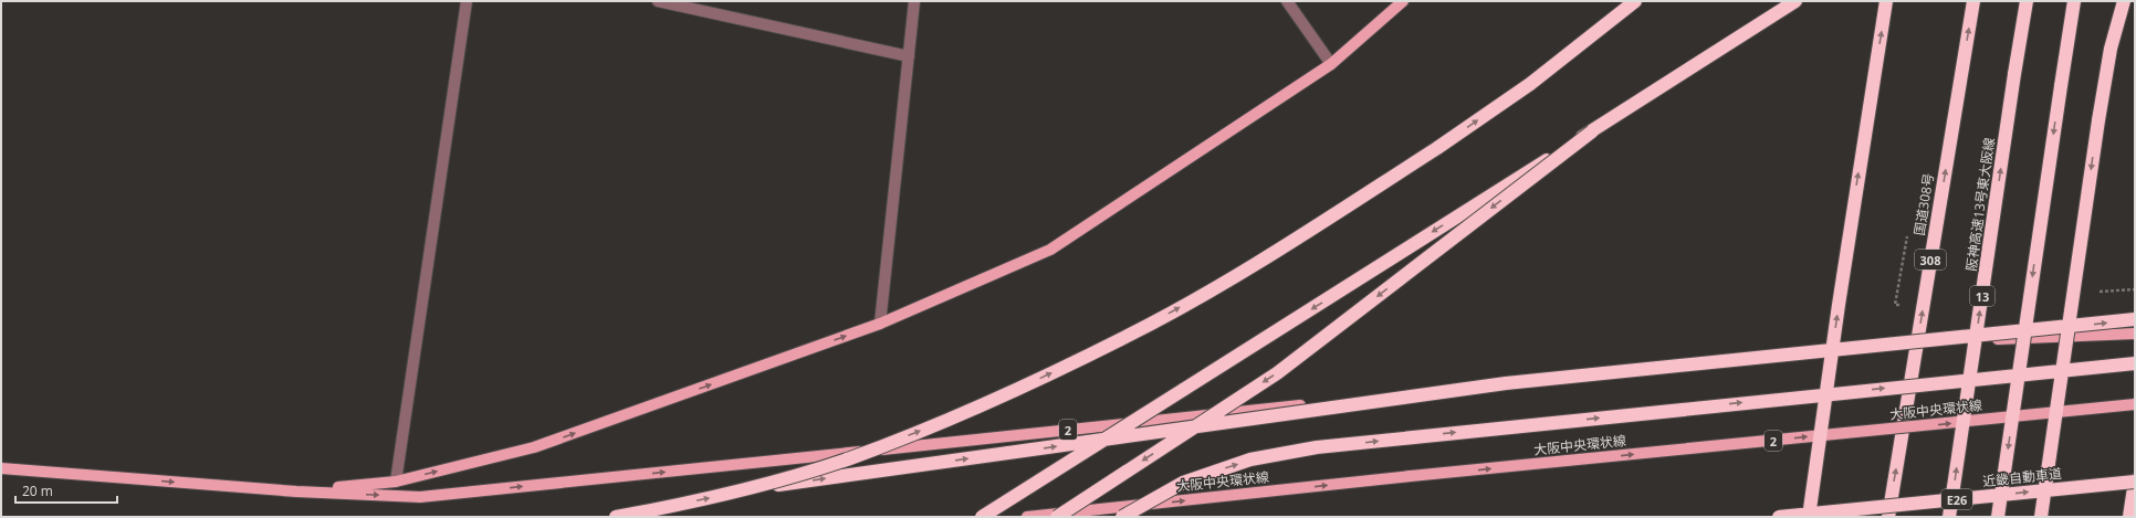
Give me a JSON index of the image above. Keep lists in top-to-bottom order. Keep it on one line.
{"streets":{"highway":["国道308号","阪神高速13号東大阪線","308","13","近畿自動車道","E26"],"main road":["大阪中央環状線","2"]},"crossings":[["国道308号","2"]],"scale_bar":"20 m"}
